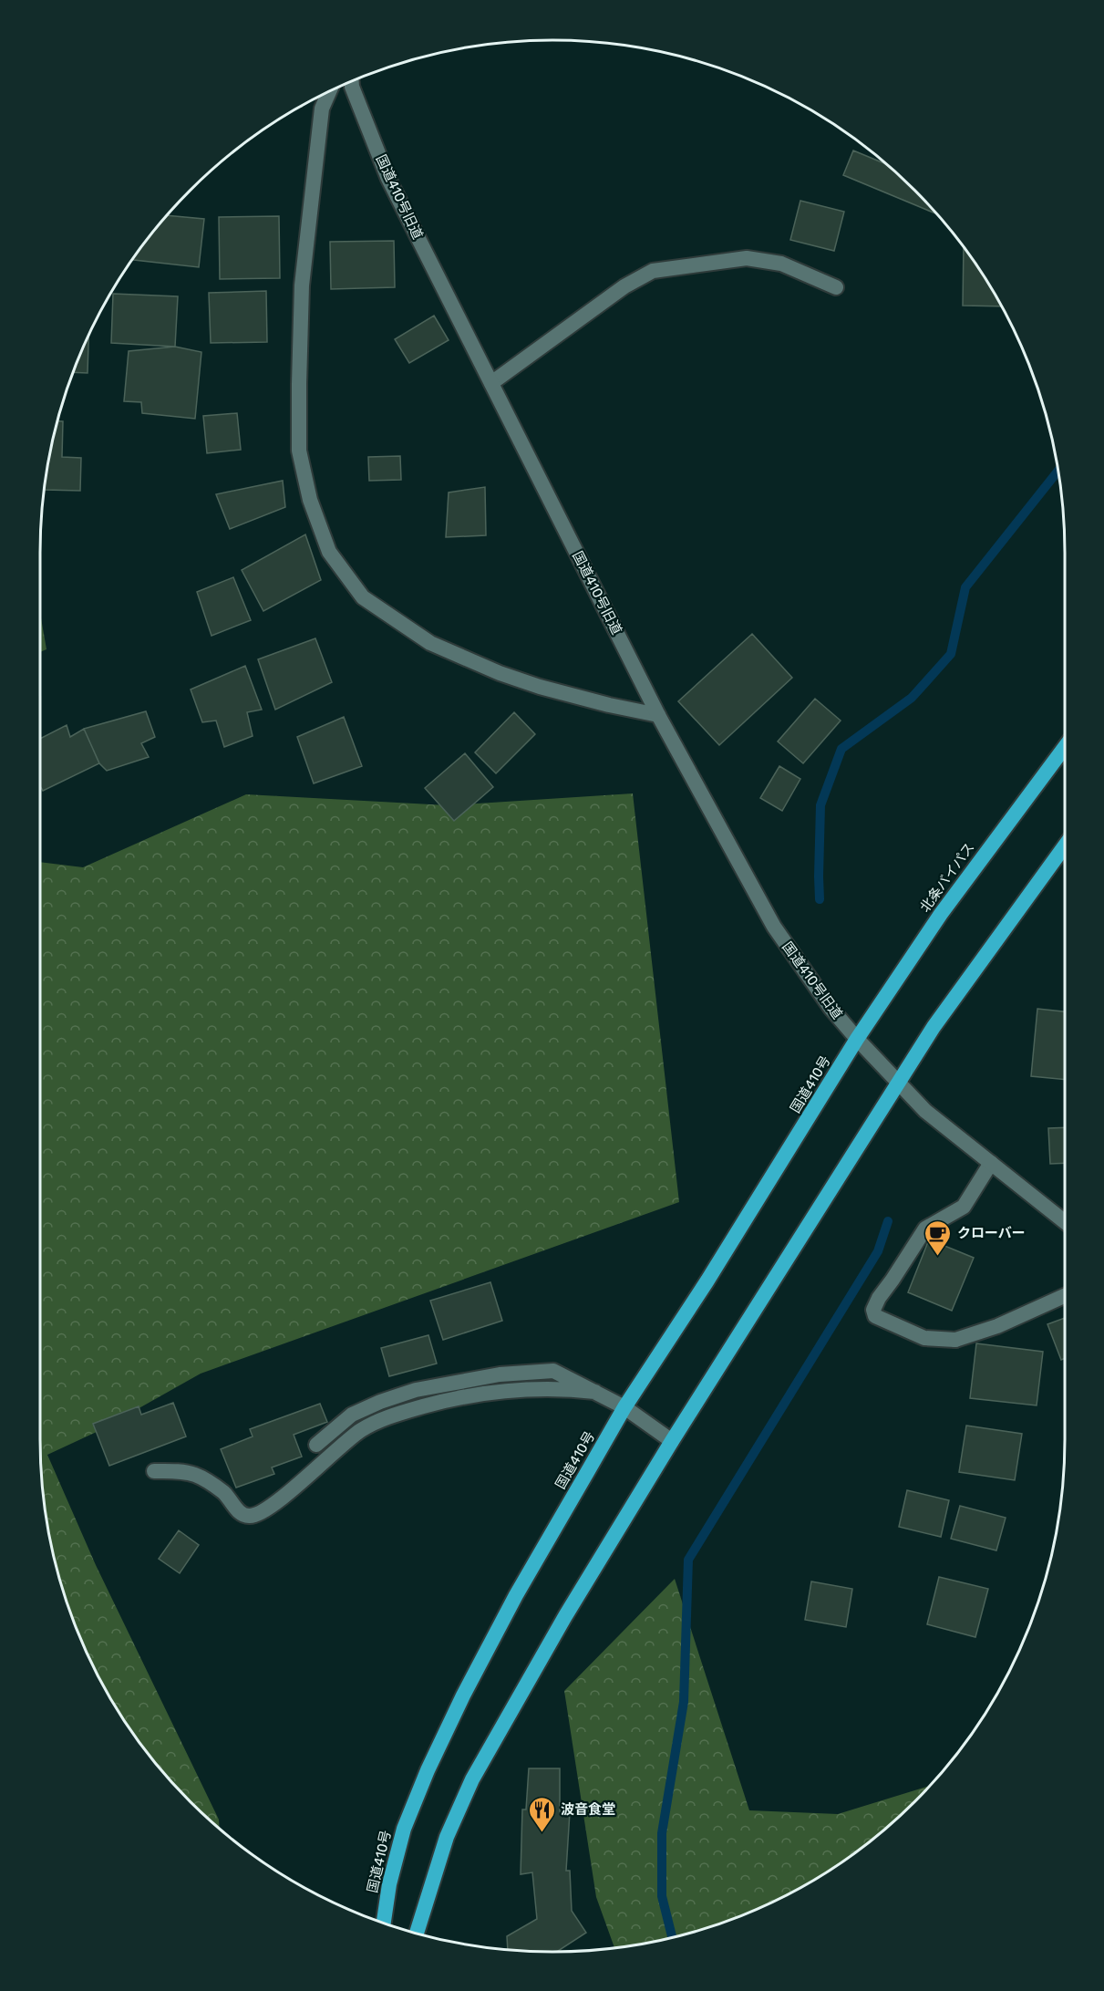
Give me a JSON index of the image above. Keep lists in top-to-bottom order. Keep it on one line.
{"streets":{"highway":["北条バイパス","国道410号"],"street":["国道410号旧道"]},"crossings":[["国道410号旧道","北条バイパス"],["国道410号旧道","国道410号"],["北条バイパス","国道410号"]],"places":{"cafe":["クローバー"],"restaurant":["波音食堂"]}}
